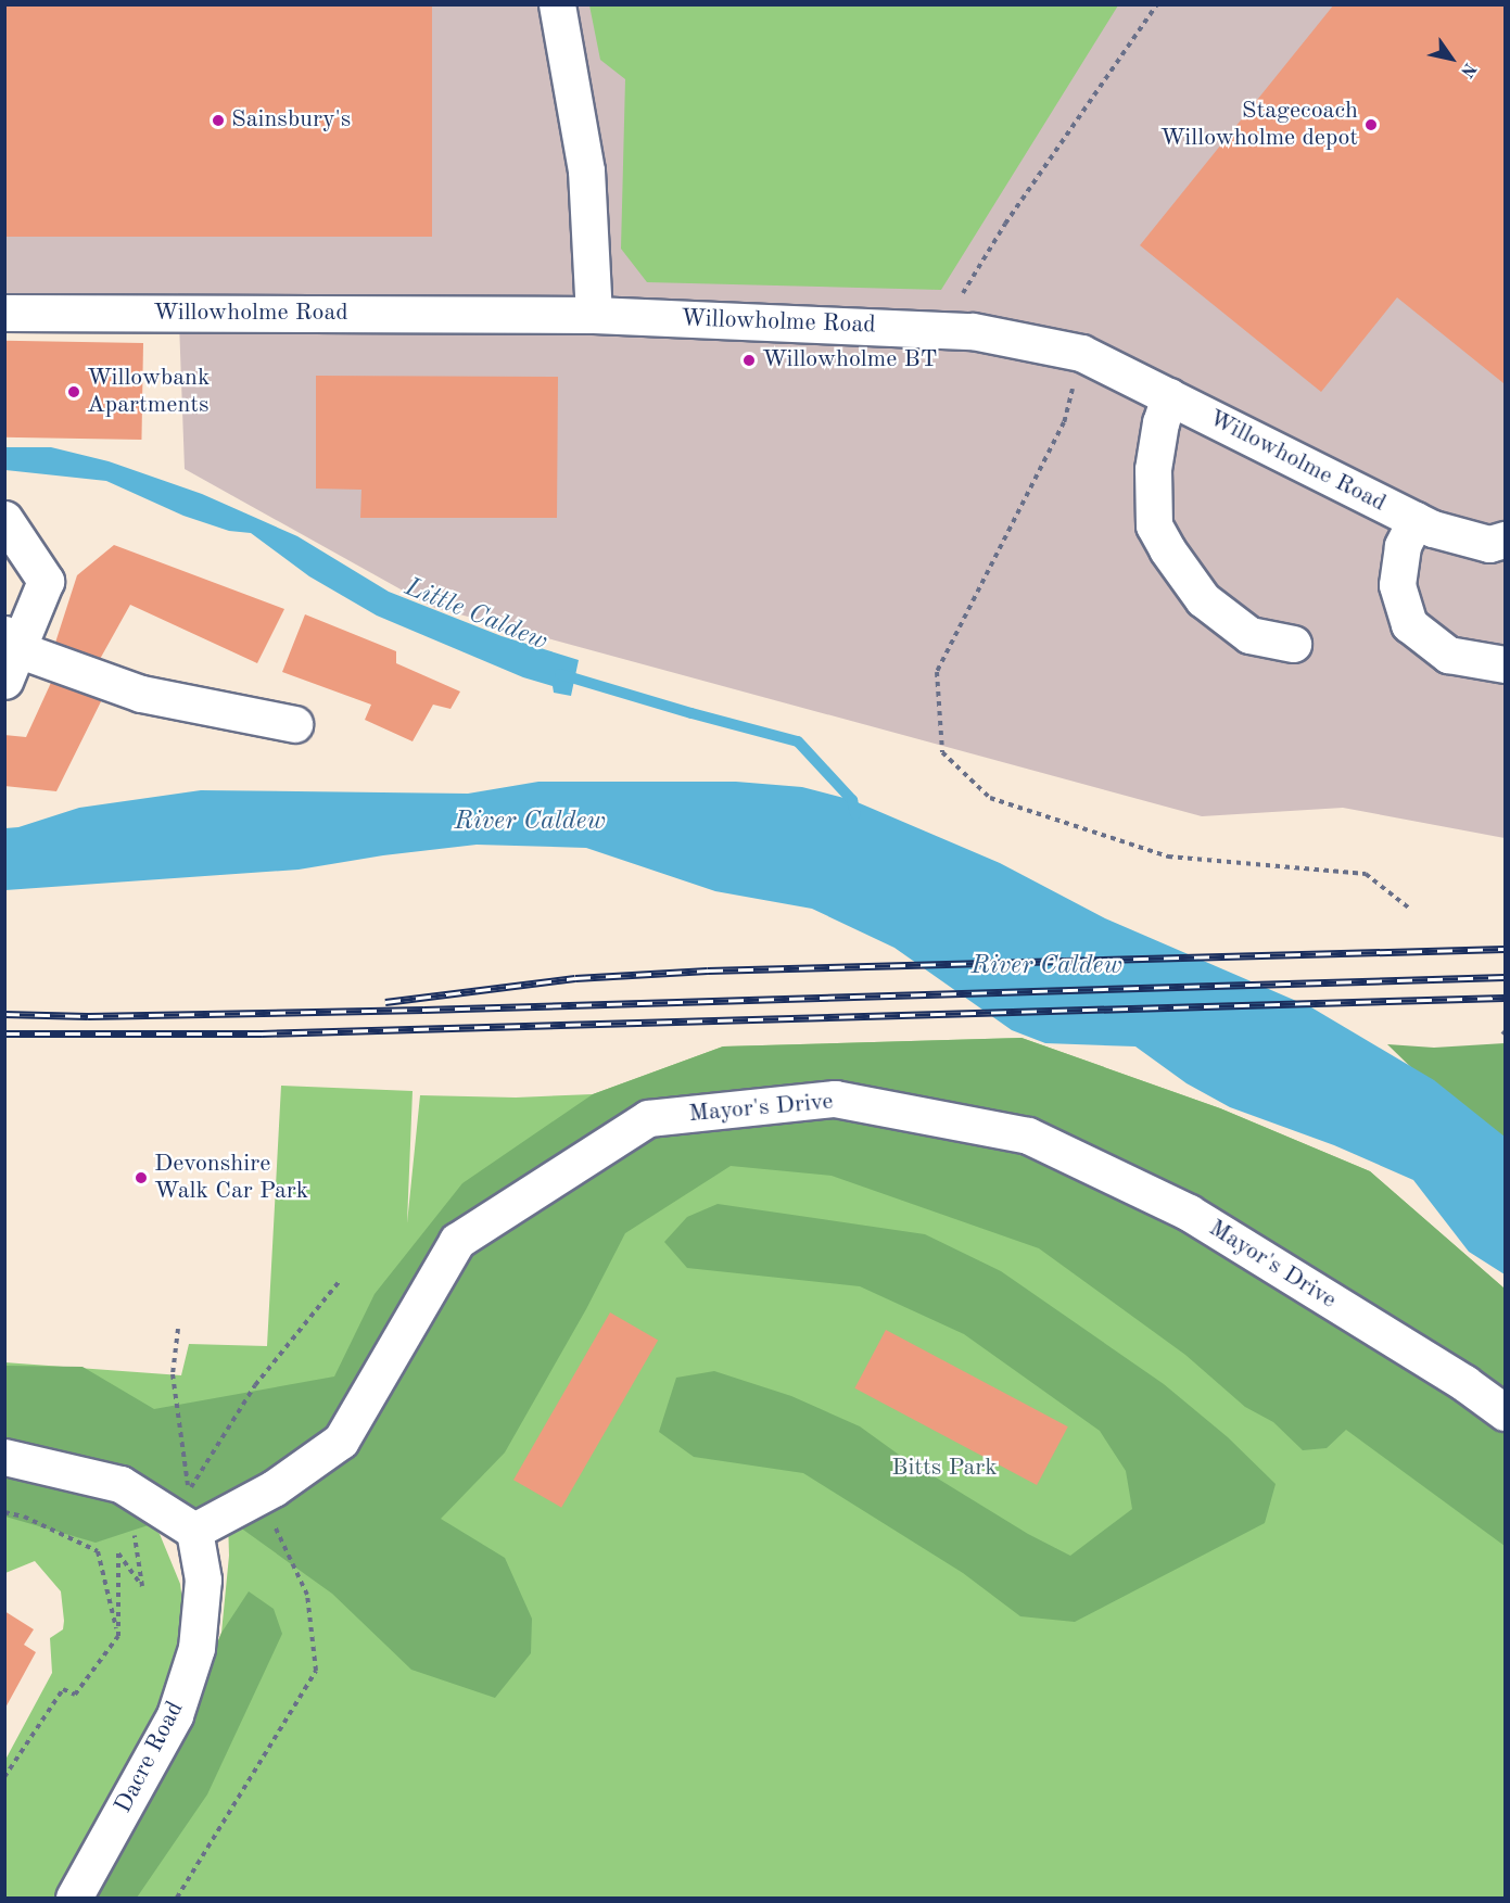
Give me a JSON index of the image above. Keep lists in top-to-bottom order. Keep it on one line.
{"streets":{"street":["Willowholme Road","Mayor's Drive","Dacre Road"]},"crossings":[["Mayor's Drive","Dacre Road"]],"water":["Little Caldew","River Caldew"],"parks":["Bitts Park"],"places":["Sainsbury's","Stagecoach Willowholme depot","Willowholme BT","Willowbank Apartments","Devonshire Walk Car Park"],"north":"bottom right"}
